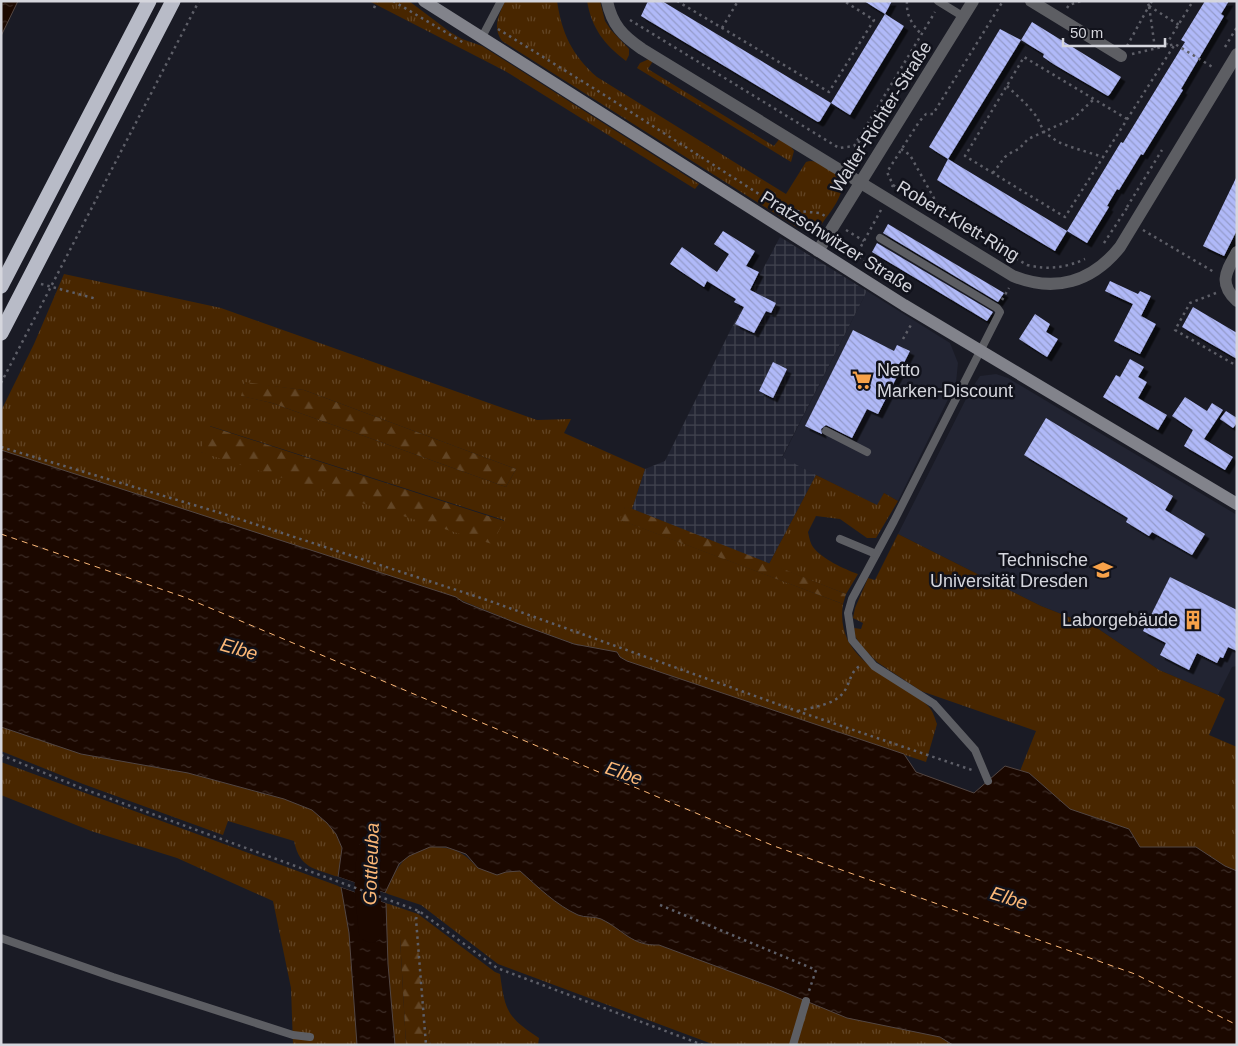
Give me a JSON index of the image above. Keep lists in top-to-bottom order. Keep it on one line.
{"streets":{"street":["Walter-Richter-Straße","Robert-Klett-Ring","Pratzschwitzer Straße"]},"crossings":[["Walter-Richter-Straße","Robert-Klett-Ring"],["Walter-Richter-Straße","Pratzschwitzer Straße"]],"water":["Elbe","Gottleuba"],"places":{"supermarket":["Netto Marken-Discount"],"school or university":["Technische Universität Dresden"],"building":["Laborgebäude"]},"scale_bar":"50 m"}
